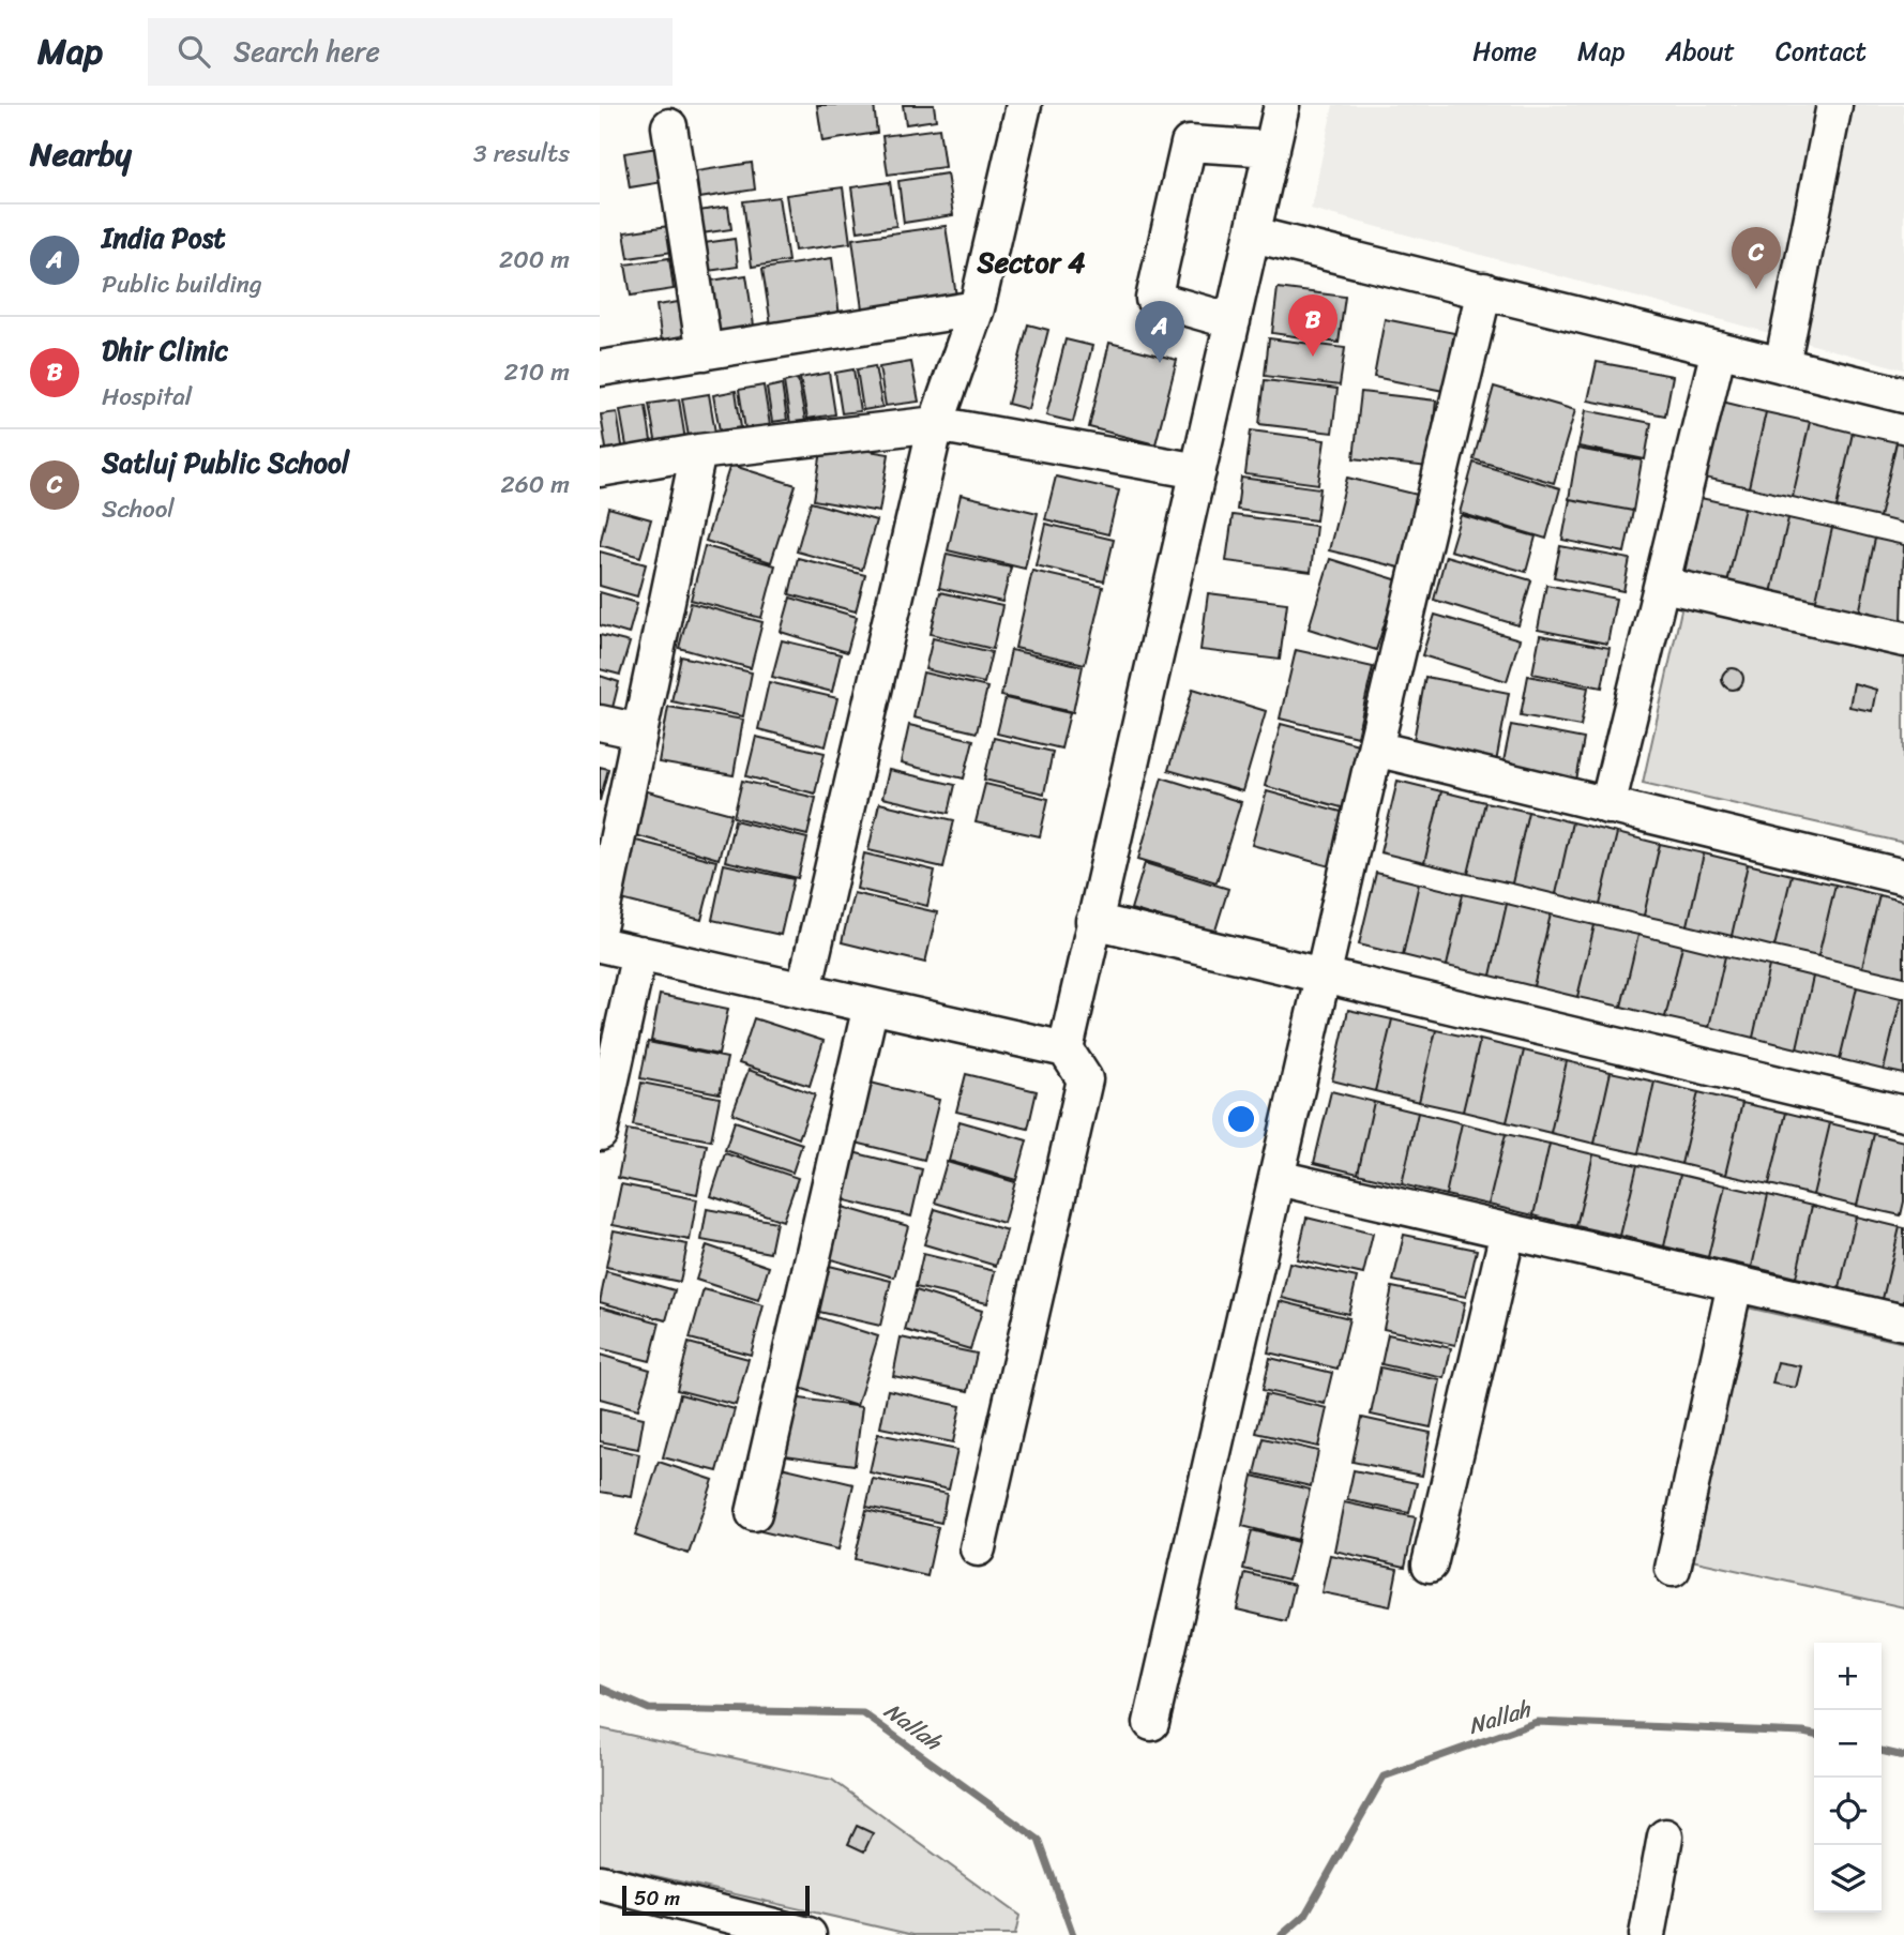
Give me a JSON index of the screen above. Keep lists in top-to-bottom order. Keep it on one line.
{"districts":["Sector 4"],"water":["Nallah"],"scale_bar":"50 m","page":{"header":"Map","search":"Search here","nav":["Home","Map","About","Contact"],"heading":["Nearby","3 results"],"list":[{"mark":"A","name":"India Post","note":"Public building","value":"200 m"},{"mark":"B","name":"Dhir Clinic","note":"Hospital","value":"210 m"},{"mark":"C","name":"Satluj Public School","note":"School","value":"260 m"}],"pins":["C","B","A"],"map_buttons":["+","−"],"scale":"50 m"}}
